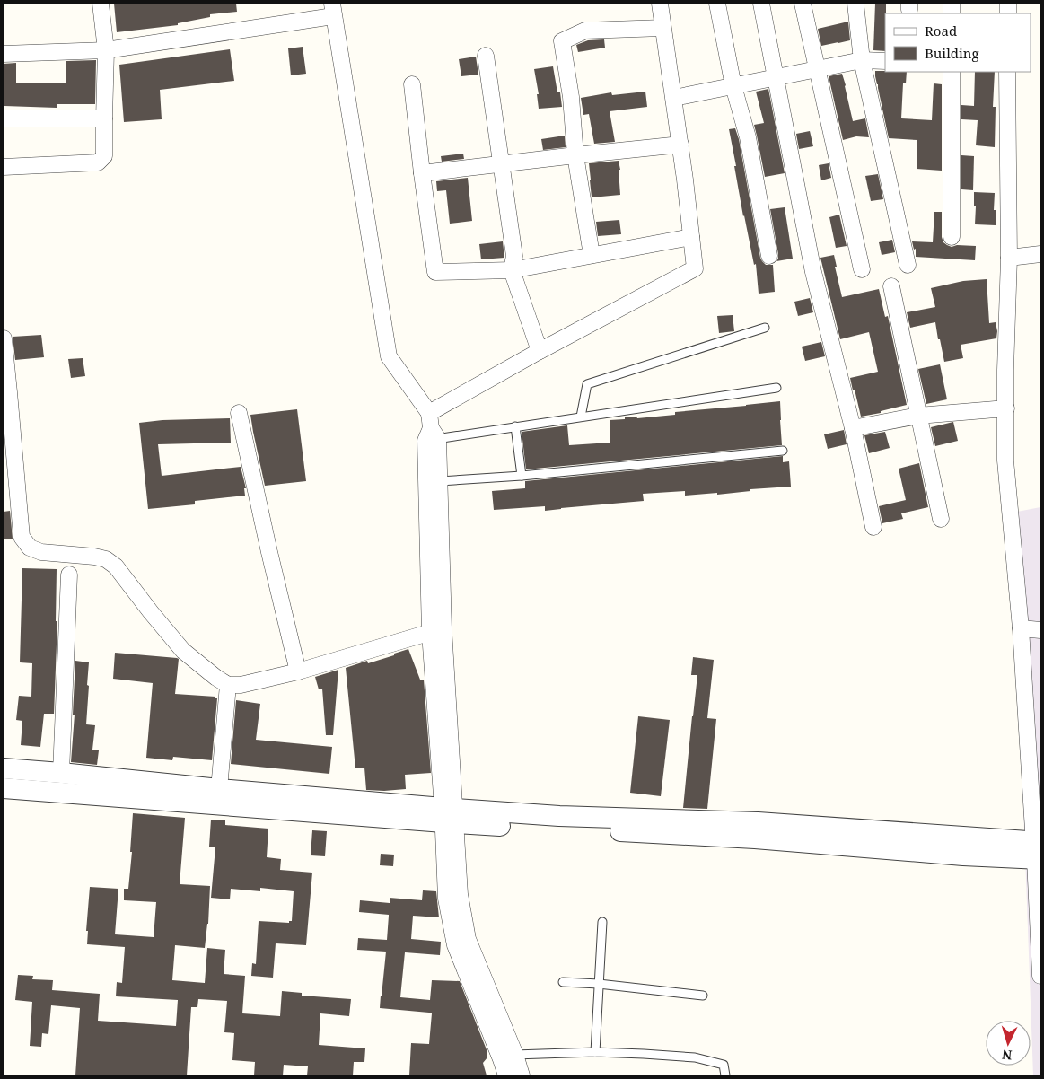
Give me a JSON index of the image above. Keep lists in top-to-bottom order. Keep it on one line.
{"legend":["Road","Building"],"north":"bottom"}
